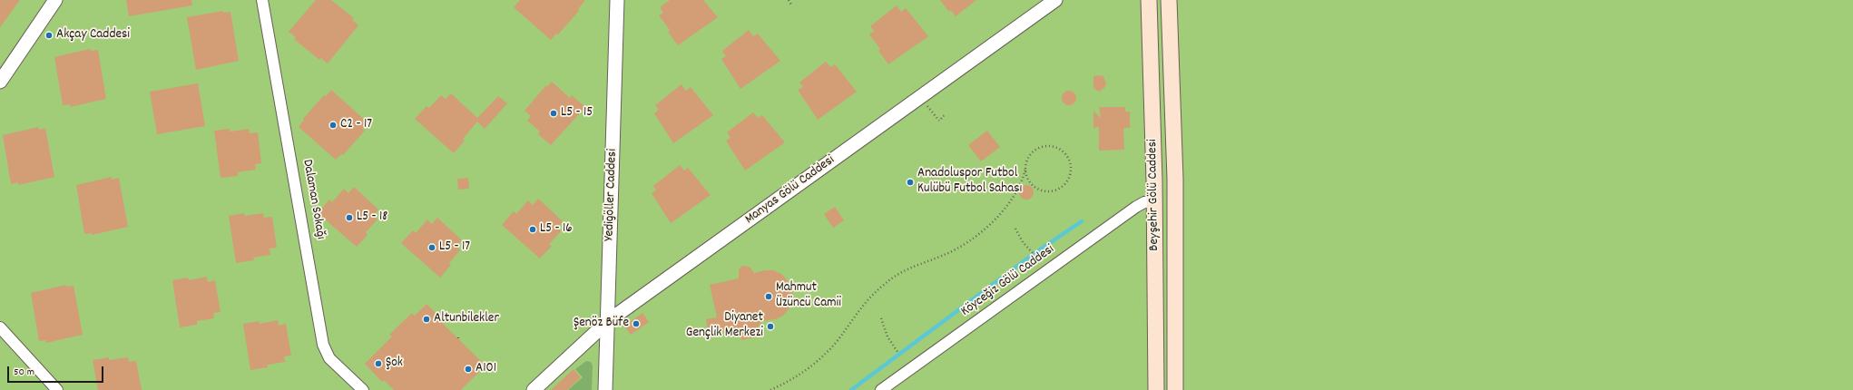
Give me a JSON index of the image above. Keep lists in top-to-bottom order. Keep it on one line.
{"streets":{"main road":["Beyşehir Gölü Caddesi"],"street":["Manyas Gölü Caddesi","Yedigöller Caddesi","Dalaman Sokağı","Köyceğiz Gölü Caddesi"]},"crossings":[["Manyas Gölü Caddesi","Yedigöller Caddesi"],["Beyşehir Gölü Caddesi","Köyceğiz Gölü Caddesi"]],"places":["Akçay Caddesi","L5 - 15","C2 - 17","Anadoluspor Futbol Kulübü Futbol Sahası","L5 - 18","L5 - 16","L5 - 17","Mahmut Üzüncü Camii","Altunbilekler","Şenöz Büfe","Diyanet Gençlik Merkezi","Şok","A101"],"scale_bar":"50 m"}
